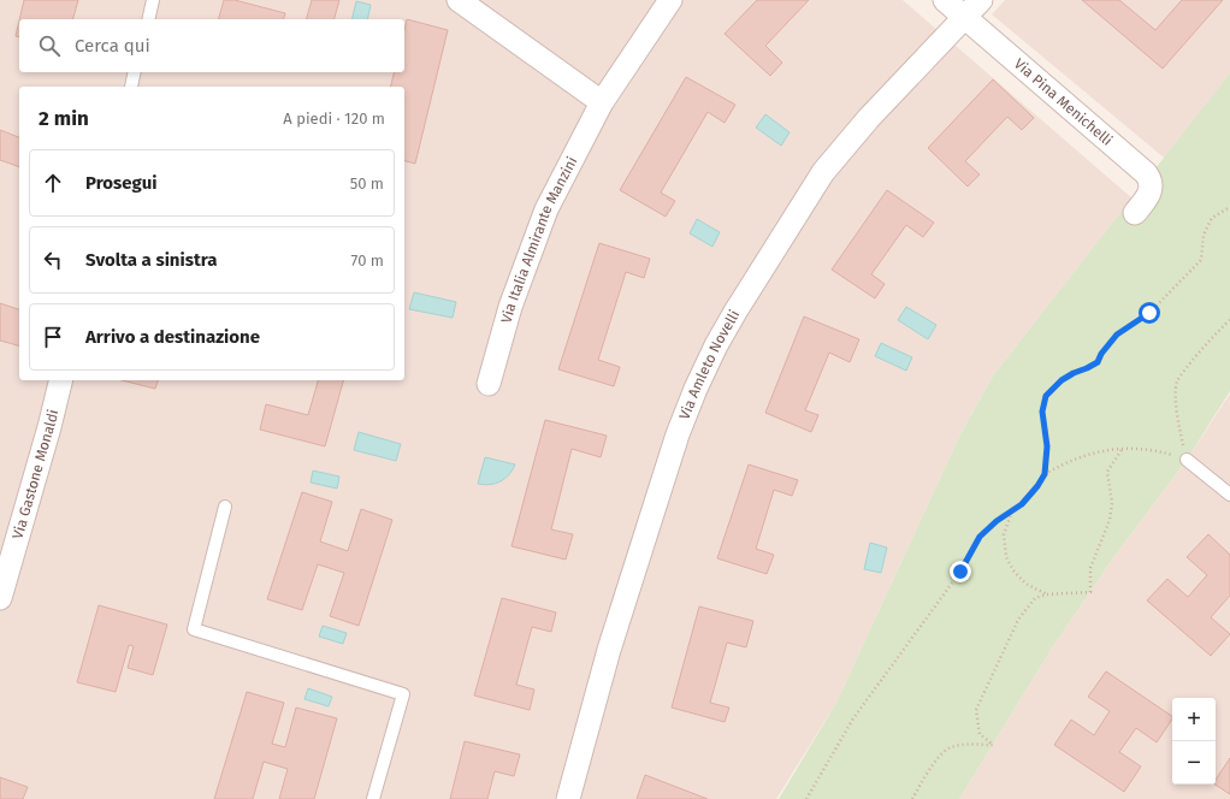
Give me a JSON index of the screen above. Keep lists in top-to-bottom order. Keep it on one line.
{"streets":{"street":["Via Pina Menichelli","Via Italia Almirante Manzini","Via Amleto Novelli","Via Gastone Monaldi"]},"crossings":[["Via Pina Menichelli","Via Amleto Novelli"]],"page":{"search":"Cerca qui","heading":["2 min","A piedi · 120 m"],"list":[["Prosegui","50 m"],["Svolta a sinistra","70 m"],"Arrivo a destinazione"],"map_buttons":["+","−"]}}
